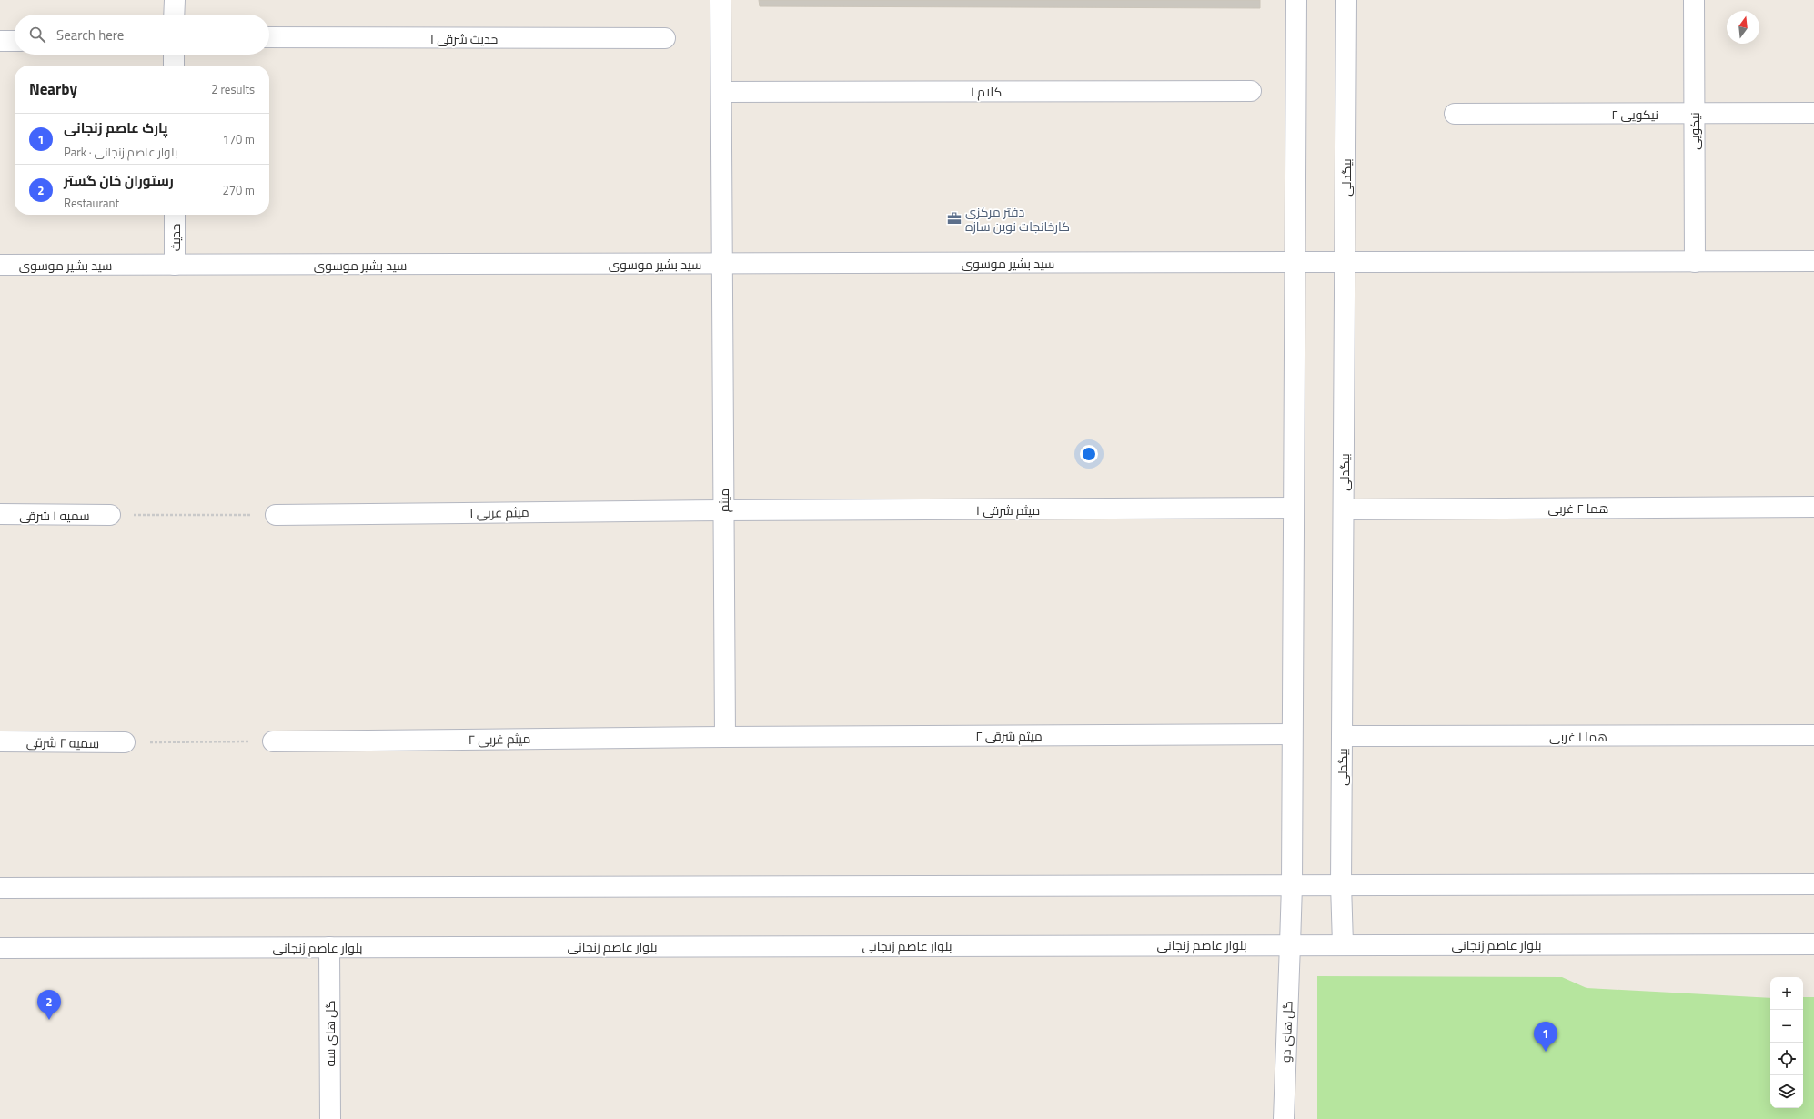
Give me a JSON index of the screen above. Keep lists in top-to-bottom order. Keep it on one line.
{"streets":{"street":["حدیث شرقی ۱","کلام ۱","نیکویی ۲","نیکویی","بیگدلی","حدیث","سید بشیر موسوی","میثم","هما ۲ غربی","میثم شرقی ۱","میثم غربی ۱","سمیه ۱ شرقی","میثم شرقی ۲","هما ۱ غربی","میثم غربی ۲","سمیه ۲ شرقی","بلوار عاصم زنجانی","گل های دو","گل های سه"]},"crossings":[["نیکویی ۲","نیکویی"],["نیکویی","سید بشیر موسوی"],["بیگدلی","سید بشیر موسوی"],["بیگدلی","هما ۲ غربی"],["بیگدلی","هما ۱ غربی"],["بیگدلی","بلوار عاصم زنجانی"],["حدیث","سید بشیر موسوی"],["سید بشیر موسوی","میثم"],["میثم","میثم شرقی ۱"],["میثم","میثم غربی ۱"],["میثم","میثم شرقی ۲"],["میثم","میثم غربی ۲"],["میثم شرقی ۱","میثم غربی ۱"],["میثم شرقی ۲","میثم غربی ۲"],["بلوار عاصم زنجانی","گل های دو"],["بلوار عاصم زنجانی","گل های سه"]],"places":{"office":["دفتر مرکزی کارخانجات نوین سازه"]},"north":"top","page":{"search":"Search here","heading":["Nearby","2 results"],"list":[{"mark":"1","name":"پارک عاصم زنجانی","note":"Park · بلوار عاصم زنجانی","value":"170 m"},{"mark":"2","name":"رستوران خان گستر","note":"Restaurant","value":"270 m"}],"map_buttons":["+","−"],"pins":["2","1"]}}
